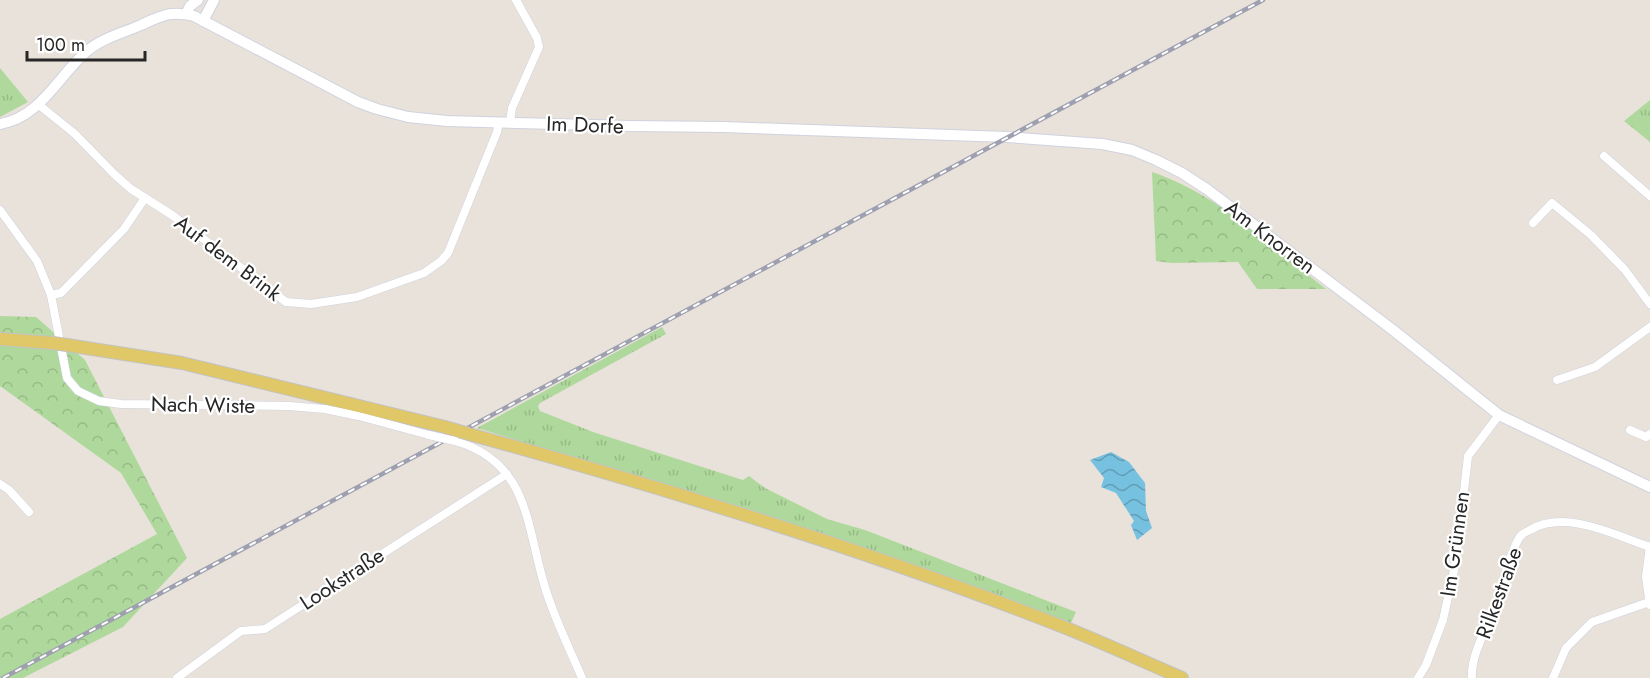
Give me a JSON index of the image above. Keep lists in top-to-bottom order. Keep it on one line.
{"streets":{"street":["Im Dorfe","Am Knorren","Auf dem Brink","Nach Wiste","Im Grünnen","Lookstraße","Rilkestraße"]},"crossings":[["Im Dorfe","Am Knorren"],["Im Dorfe","Auf dem Brink"],["Am Knorren","Im Grünnen"],["Nach Wiste","Lookstraße"]],"scale_bar":"100 m"}
